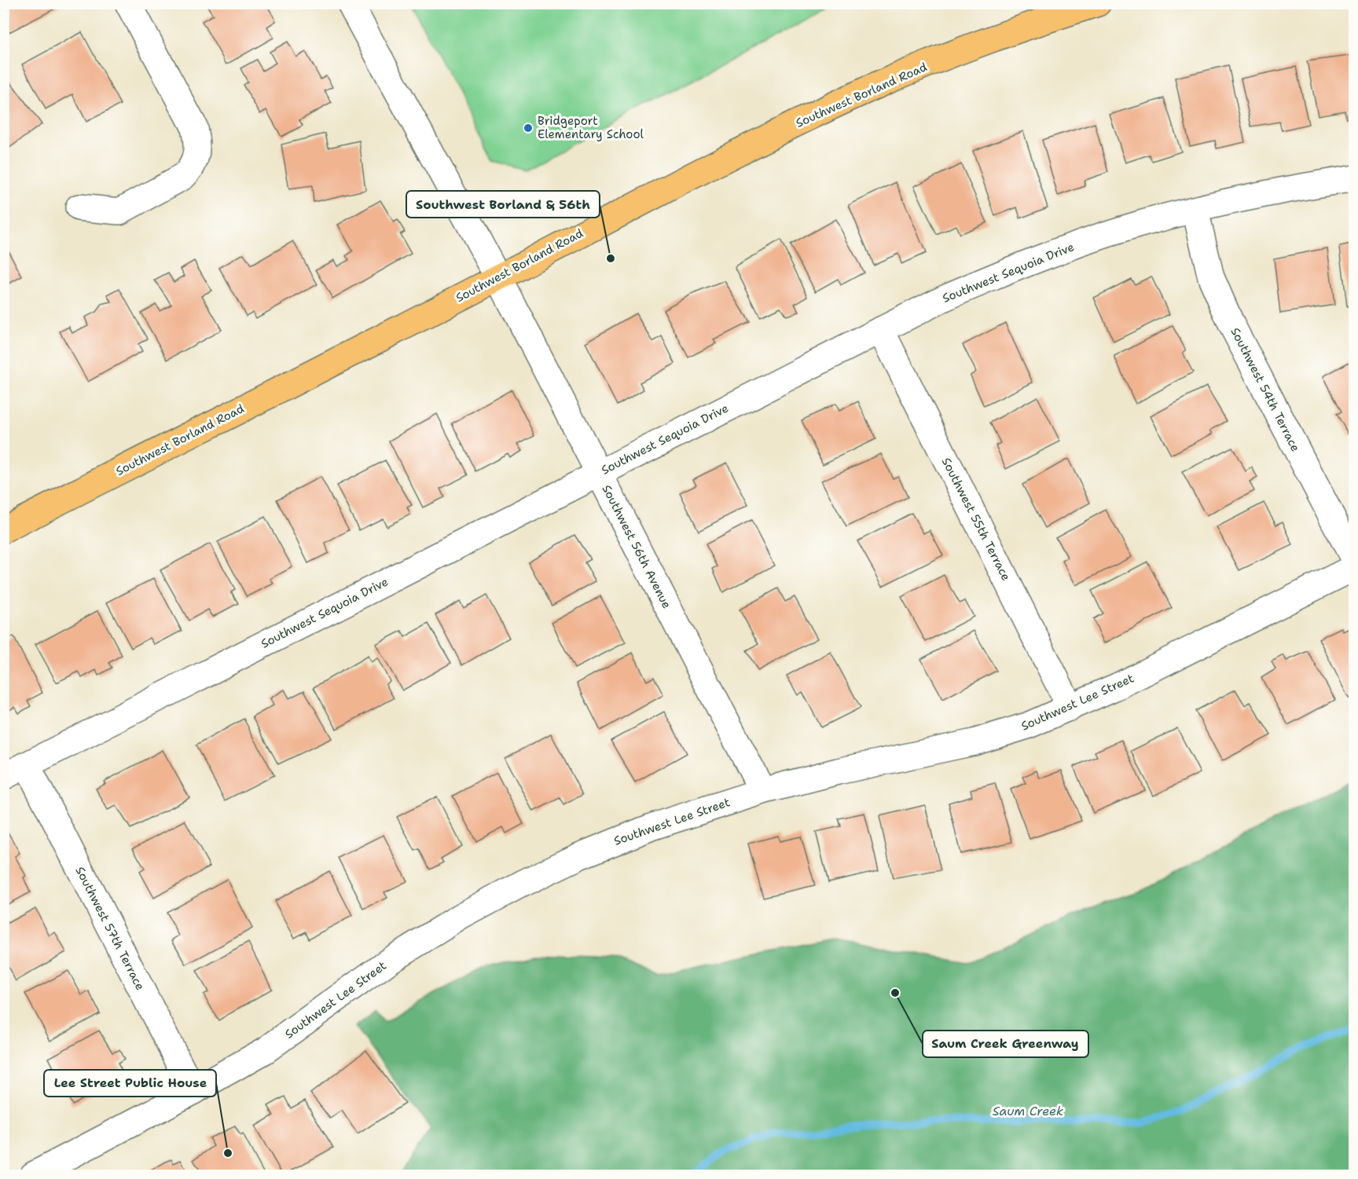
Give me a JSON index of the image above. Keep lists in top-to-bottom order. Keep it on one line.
{"streets":{"main road":["Southwest Borland Road"],"street":["Southwest Sequoia Drive","Southwest 54th Terrace","Southwest 55th Terrace","Southwest 56th Avenue","Southwest Lee Street","Southwest 57th Terrace"]},"crossings":[["Southwest Borland Road","Southwest 56th Avenue"],["Southwest Sequoia Drive","Southwest 54th Terrace"],["Southwest Sequoia Drive","Southwest 55th Terrace"],["Southwest Sequoia Drive","Southwest 56th Avenue"],["Southwest Sequoia Drive","Southwest 57th Terrace"],["Southwest 55th Terrace","Southwest Lee Street"],["Southwest 56th Avenue","Southwest Lee Street"],["Southwest Lee Street","Southwest 57th Terrace"]],"water":["Saum Creek"],"places":["Bridgeport Elementary School","Southwest Borland & 56th","Saum Creek Greenway","Lee Street Public House"]}
